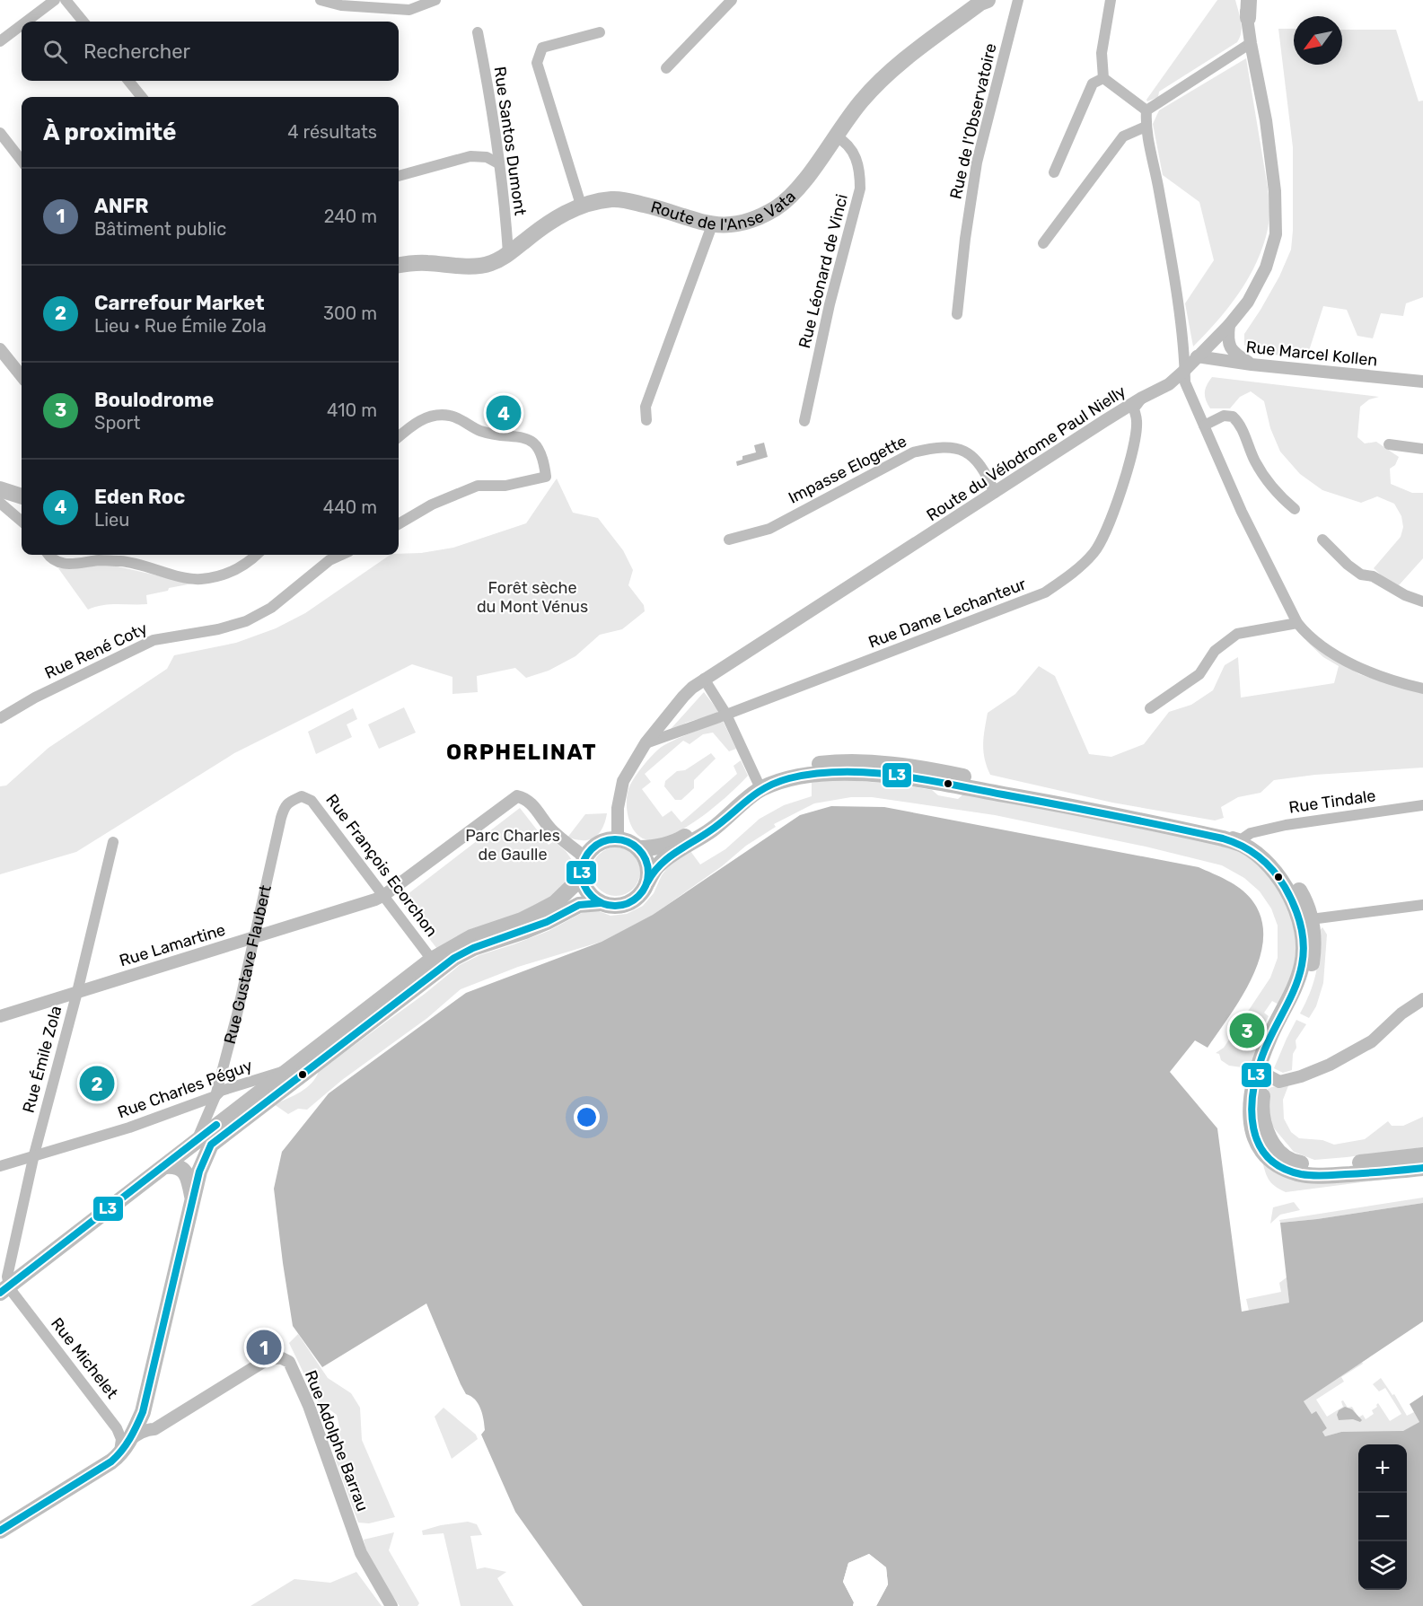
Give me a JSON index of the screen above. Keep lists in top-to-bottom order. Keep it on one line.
{"streets":{"main road":["Route de l'Anse Vata","Rue Gustave Flaubert"],"street":["Rue de l'Observatoire","Rue Santos Dumont","Rue Léonard de Vinci","Rue Marcel Kollen","Route du Vélodrome Paul Nielly","Impasse Elogette","Rue Dame Lechanteur","Rue René Coty","Rue Tindale","Rue François Ecorchon","Rue Lamartine","Rue Émile Zola","Rue Charles Péguy","Rue Michelet","Rue Adolphe Barrau"]},"crossings":[["Rue Santos Dumont","Route de l'Anse Vata"],["Route de l'Anse Vata","Rue Léonard de Vinci"],["Rue Marcel Kollen","Route du Vélodrome Paul Nielly"],["Route du Vélodrome Paul Nielly","Impasse Elogette"],["Route du Vélodrome Paul Nielly","Rue Dame Lechanteur"],["Route du Vélodrome Paul Nielly","Rue Lamartine"],["Rue François Ecorchon","Rue Lamartine"],["Rue François Ecorchon","Rue Gustave Flaubert"],["Rue Lamartine","Rue Gustave Flaubert"],["Rue Lamartine","Rue Émile Zola"],["Rue Gustave Flaubert","Rue Charles Péguy"],["Rue Gustave Flaubert","Rue Michelet"],["Rue Gustave Flaubert","Rue Adolphe Barrau"],["Rue Émile Zola","Rue Charles Péguy"],["Rue Émile Zola","Rue Michelet"]],"districts":["ORPHELINAT"],"parks":["Forêt sèche du Mont Vénus","Parc Charles de Gaulle"],"lines":["transit line L3"],"north":"bottom left","page":{"search":"Rechercher","heading":["À proximité","4 résultats"],"list":[{"mark":"1","name":"ANFR","note":"Bâtiment public","value":"240 m"},{"mark":"2","name":"Carrefour Market","note":"Lieu · Rue Émile Zola","value":"300 m"},{"mark":"3","name":"Boulodrome","note":"Sport","value":"410 m"},{"mark":"4","name":"Eden Roc","note":"Lieu","value":"440 m"}],"pins":["4","3","2","1"],"map_buttons":["+","−"]}}
